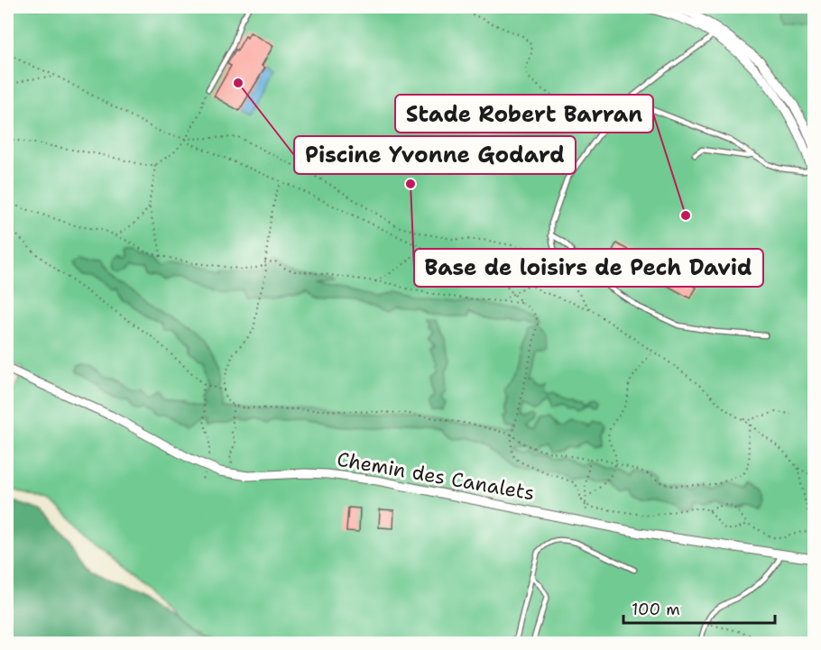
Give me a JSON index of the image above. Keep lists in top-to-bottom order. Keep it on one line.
{"streets":{"street":["Chemin des Canalets"]},"places":["Piscine Yvonne Godard","Base de loisirs de Pech David","Stade Robert Barran"],"scale_bar":"100 m"}
